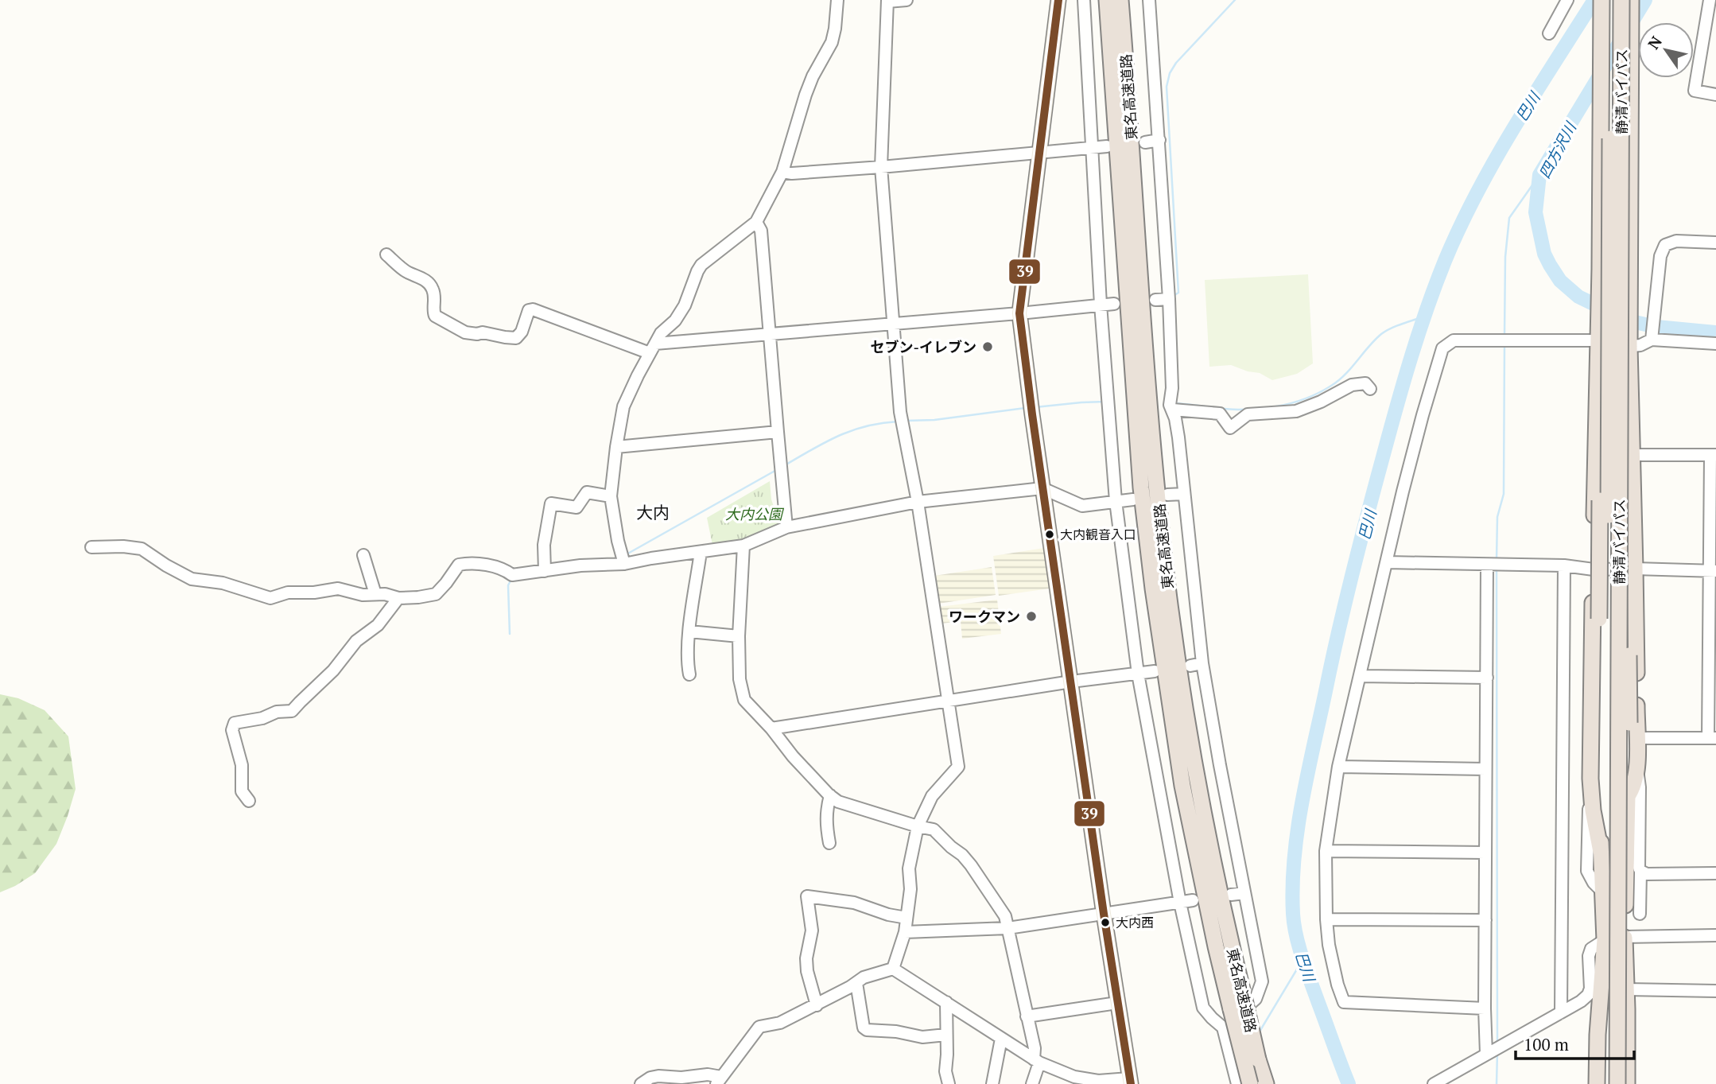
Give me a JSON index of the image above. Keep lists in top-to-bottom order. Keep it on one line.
{"streets":{"highway":["静清バイパス","東名高速道路"]},"districts":["大内"],"water":["巴川","四方沢川"],"parks":["大内公園"],"places":["セブン-イレブン","大内観音入口","ワークマン","大内西"],"lines":["transit line 39"],"scale_bar":"100 m","north":"top left"}
